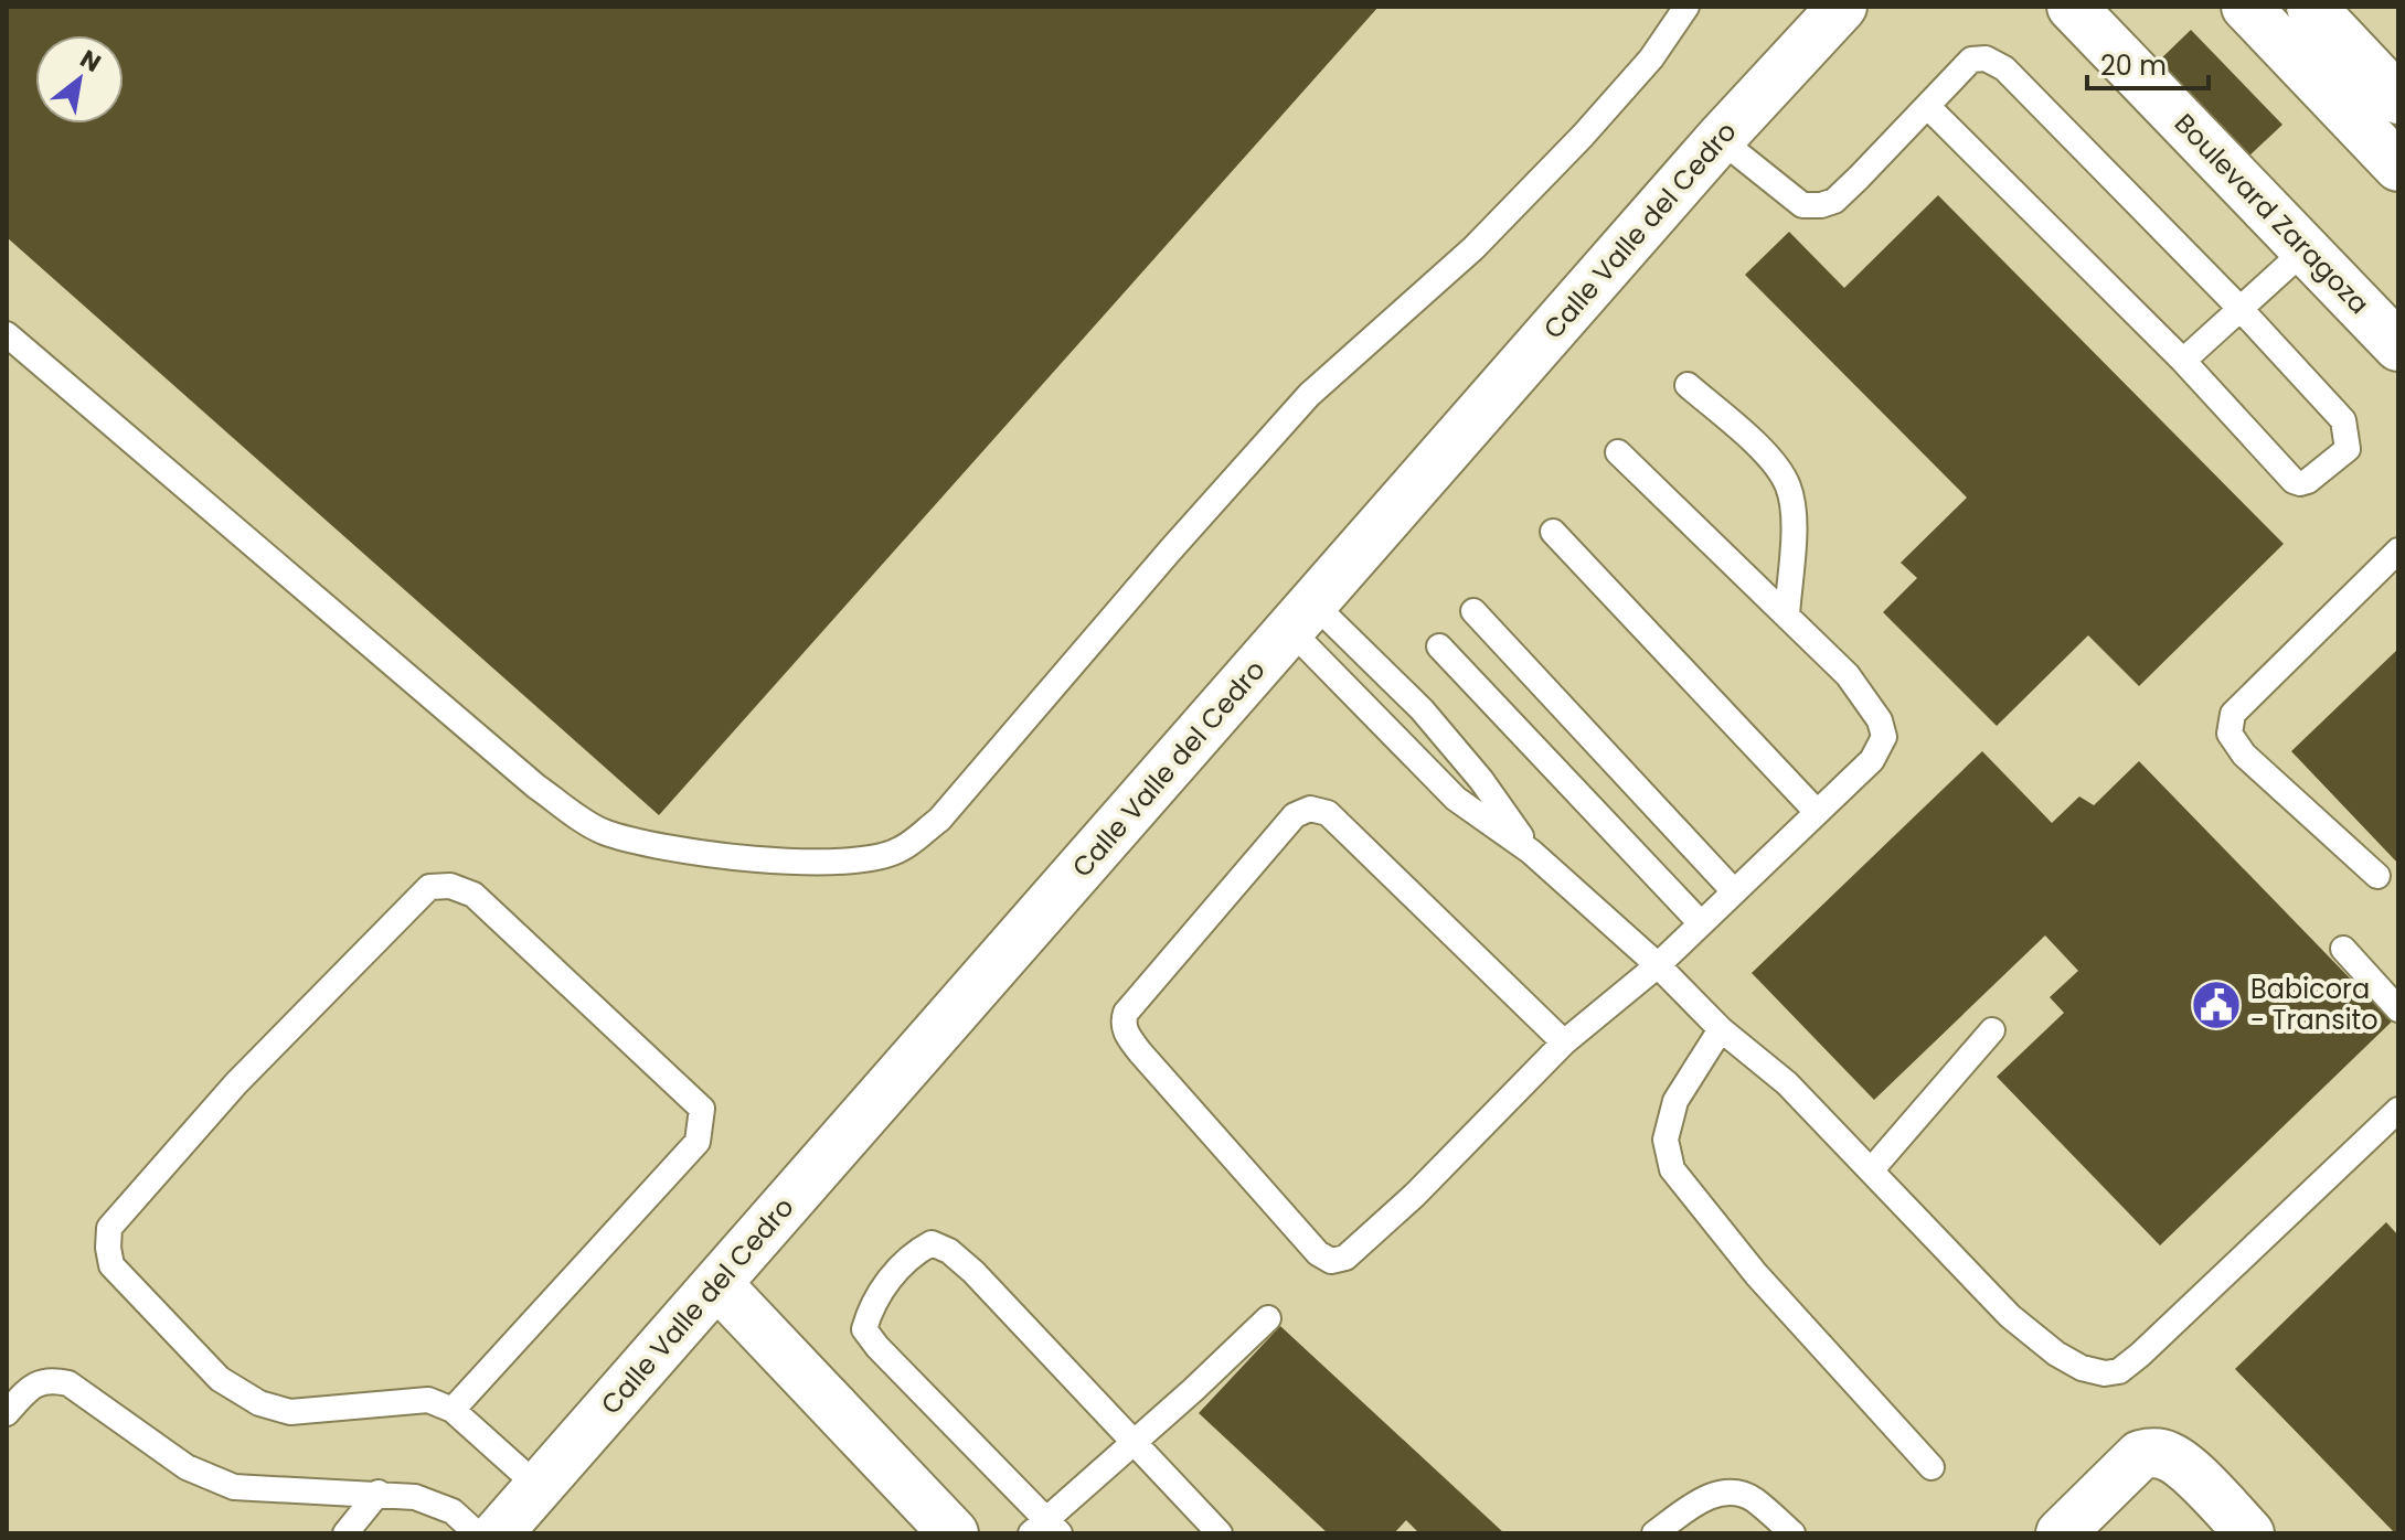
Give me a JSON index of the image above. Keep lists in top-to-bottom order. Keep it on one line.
{"streets":{"street":["Boulevard Zaragoza","Calle Valle del Cedro"]},"places":{"public building":["Babicora - Transito"]},"scale_bar":"20 m","north":"top right"}
